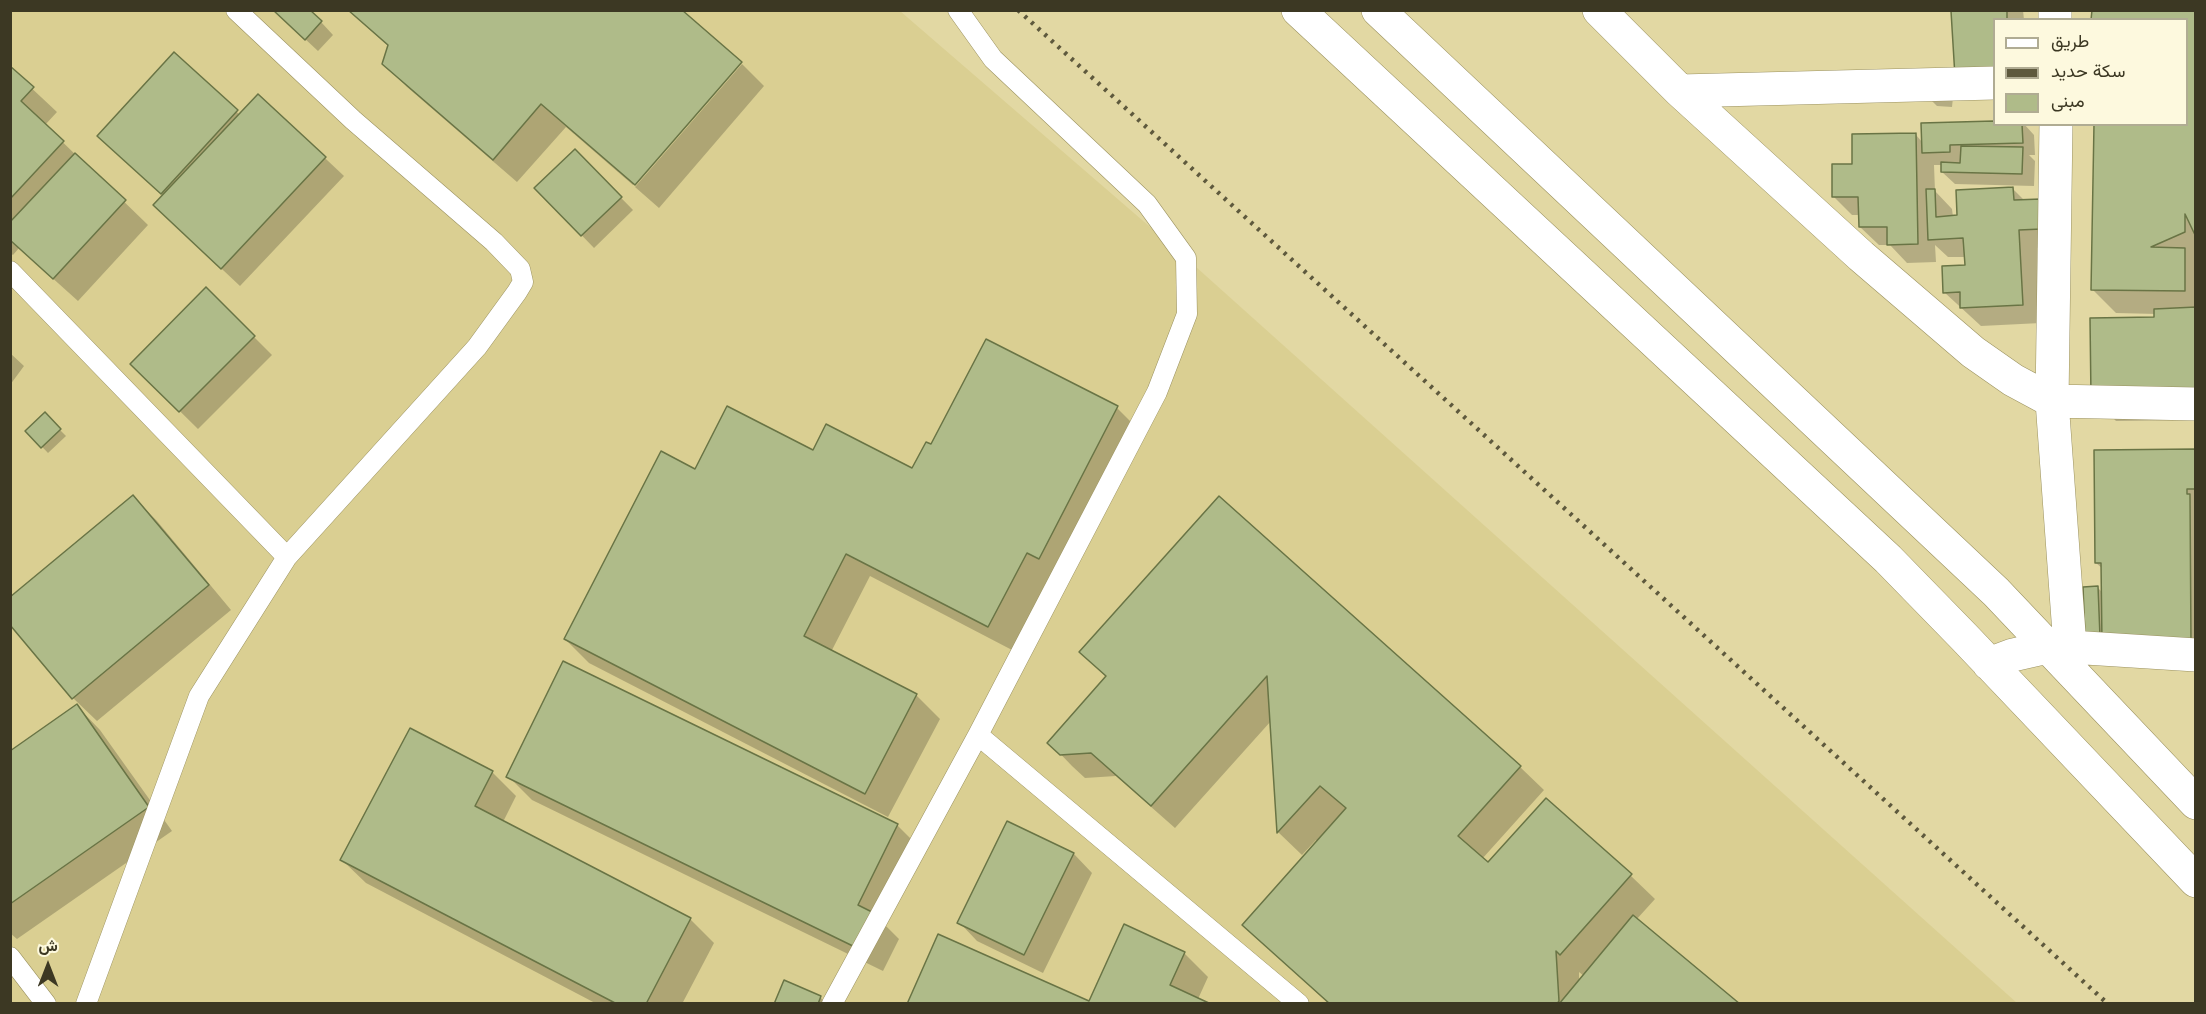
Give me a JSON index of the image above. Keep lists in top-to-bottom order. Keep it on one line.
{"legend":["طريق","سكة حديد","مبنى"],"north":"top"}
